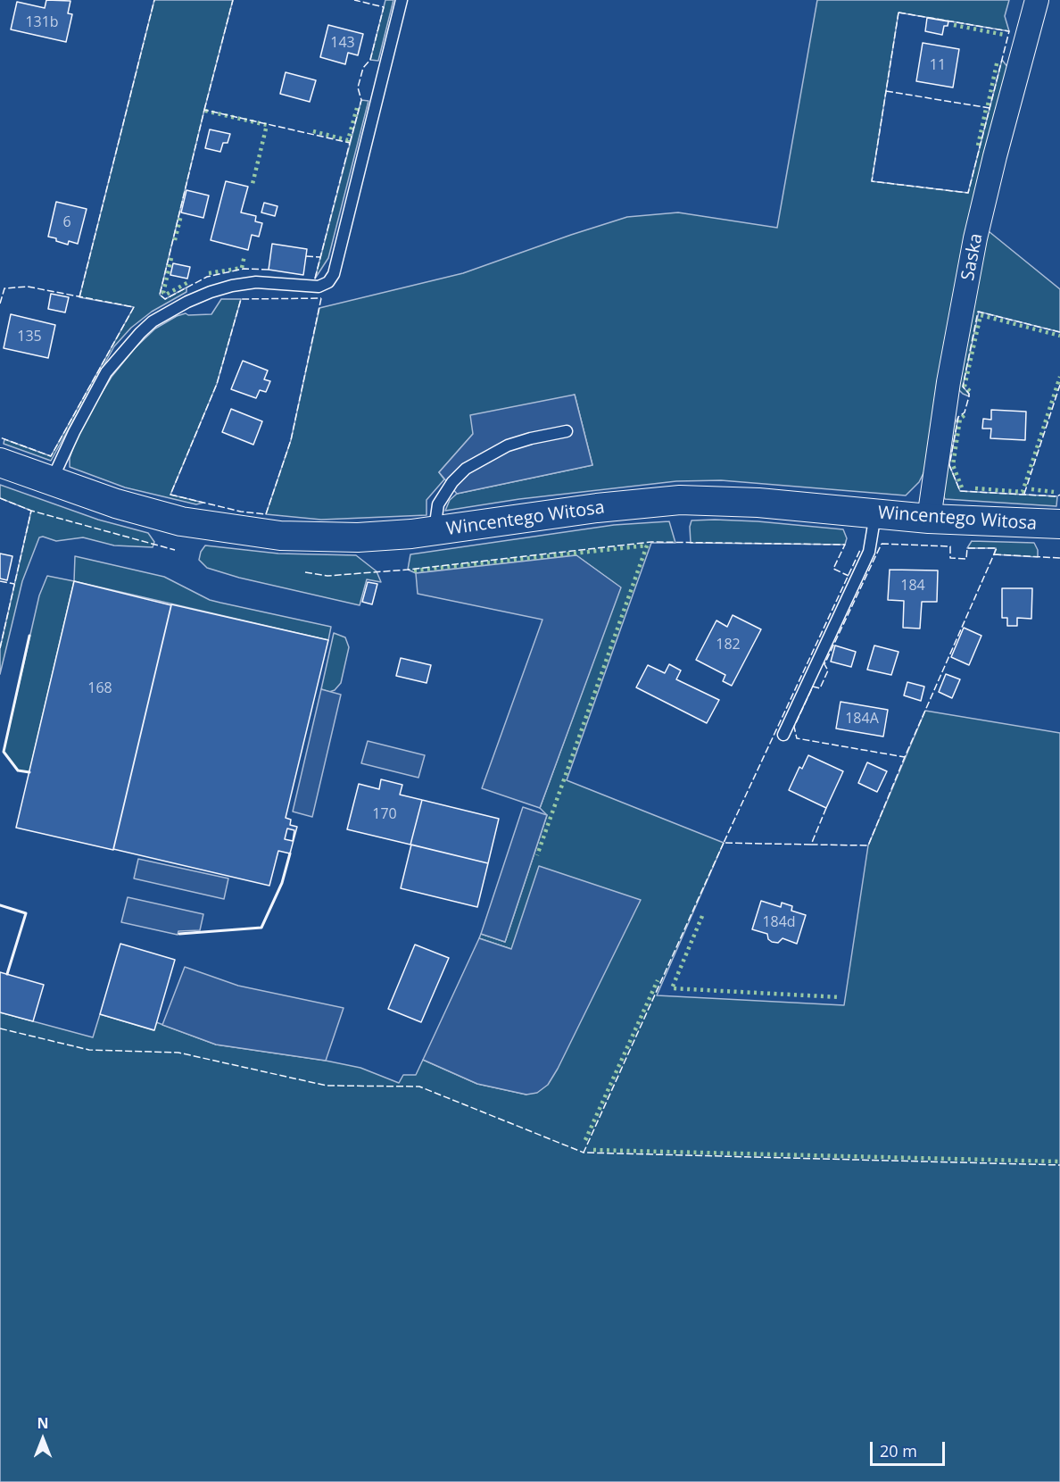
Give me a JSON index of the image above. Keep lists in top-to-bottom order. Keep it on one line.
{"streets":{"street":["Saska","Wincentego Witosa"]},"crossings":[["Saska","Wincentego Witosa"]],"house_numbers":["131b","143","11","6","135","184","182","168","184A","170","184d"],"scale_bar":"20 m","north":"top"}
